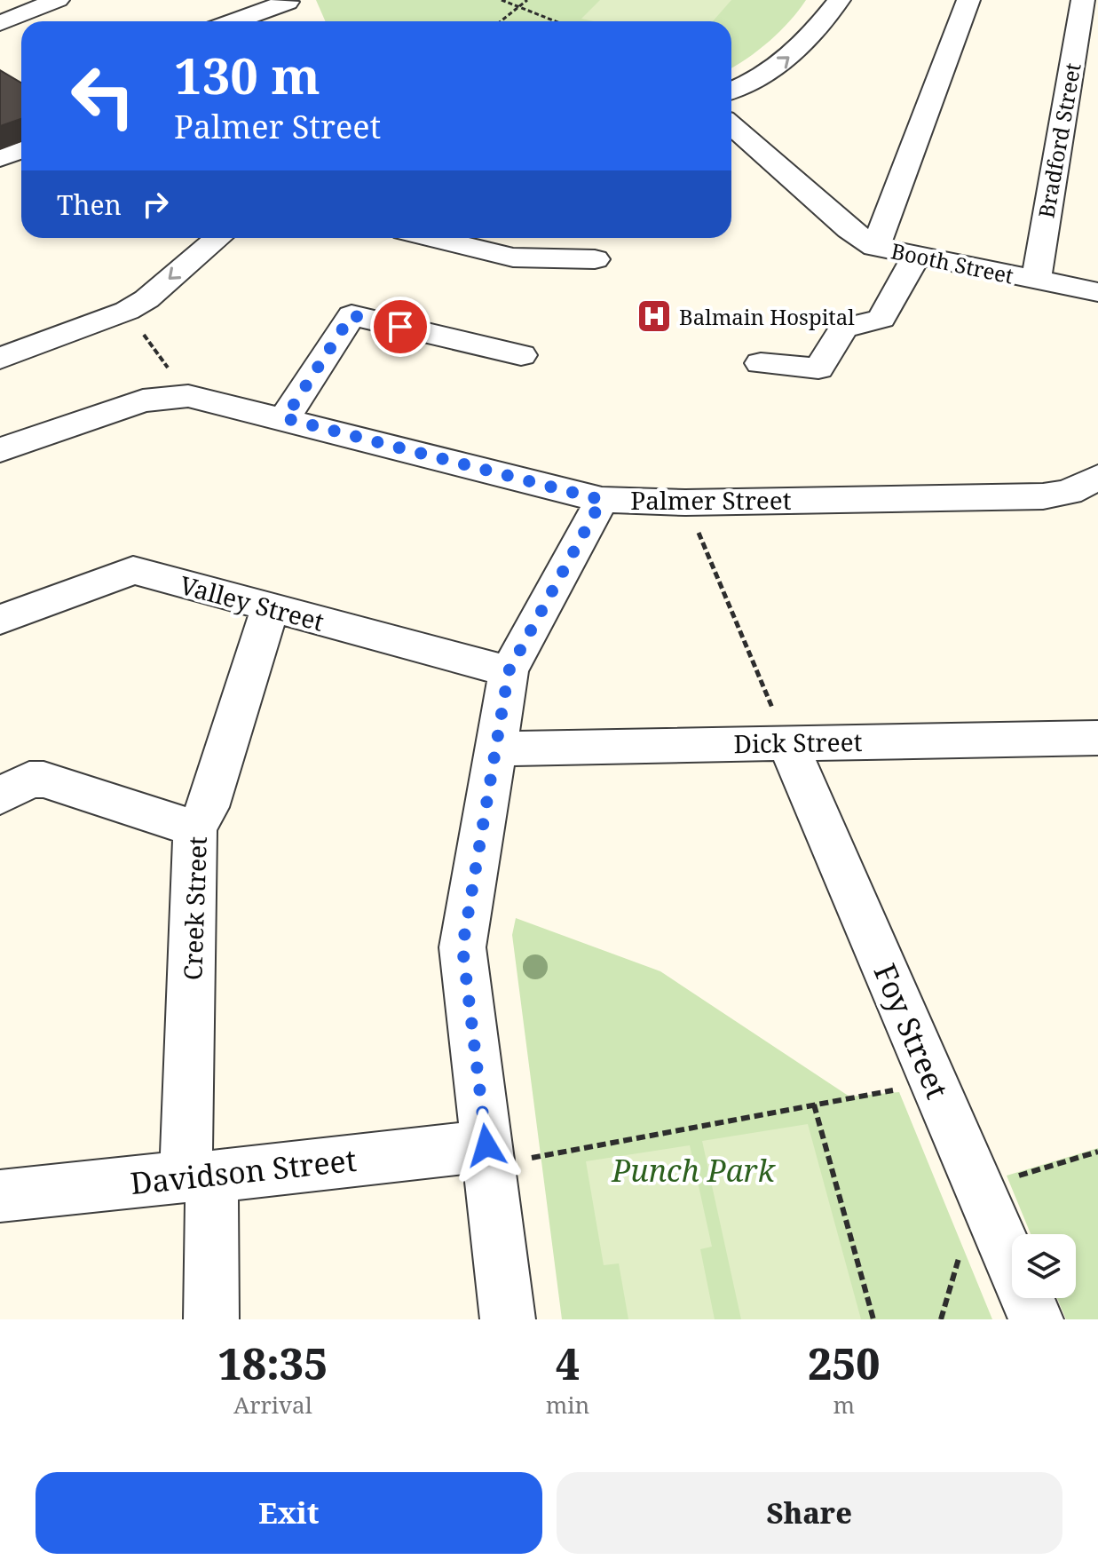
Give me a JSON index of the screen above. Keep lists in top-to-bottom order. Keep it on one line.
{"streets":{"street":["Bradford Street","Booth Street","Palmer Street","Valley Street","Dick Street","Creek Street","Foy Street","Davidson Street"]},"crossings":[["Bradford Street","Booth Street"],["Valley Street","Creek Street"],["Dick Street","Foy Street"],["Creek Street","Davidson Street"]],"parks":["Punch Park"],"places":{"hospital":["Balmain Hospital"]},"page":{"turn":["130 m","Palmer Street"],"then":"Then","eta":["18:35","Arrival","4","min","250","m"],"buttons":["Exit","Share"]}}
